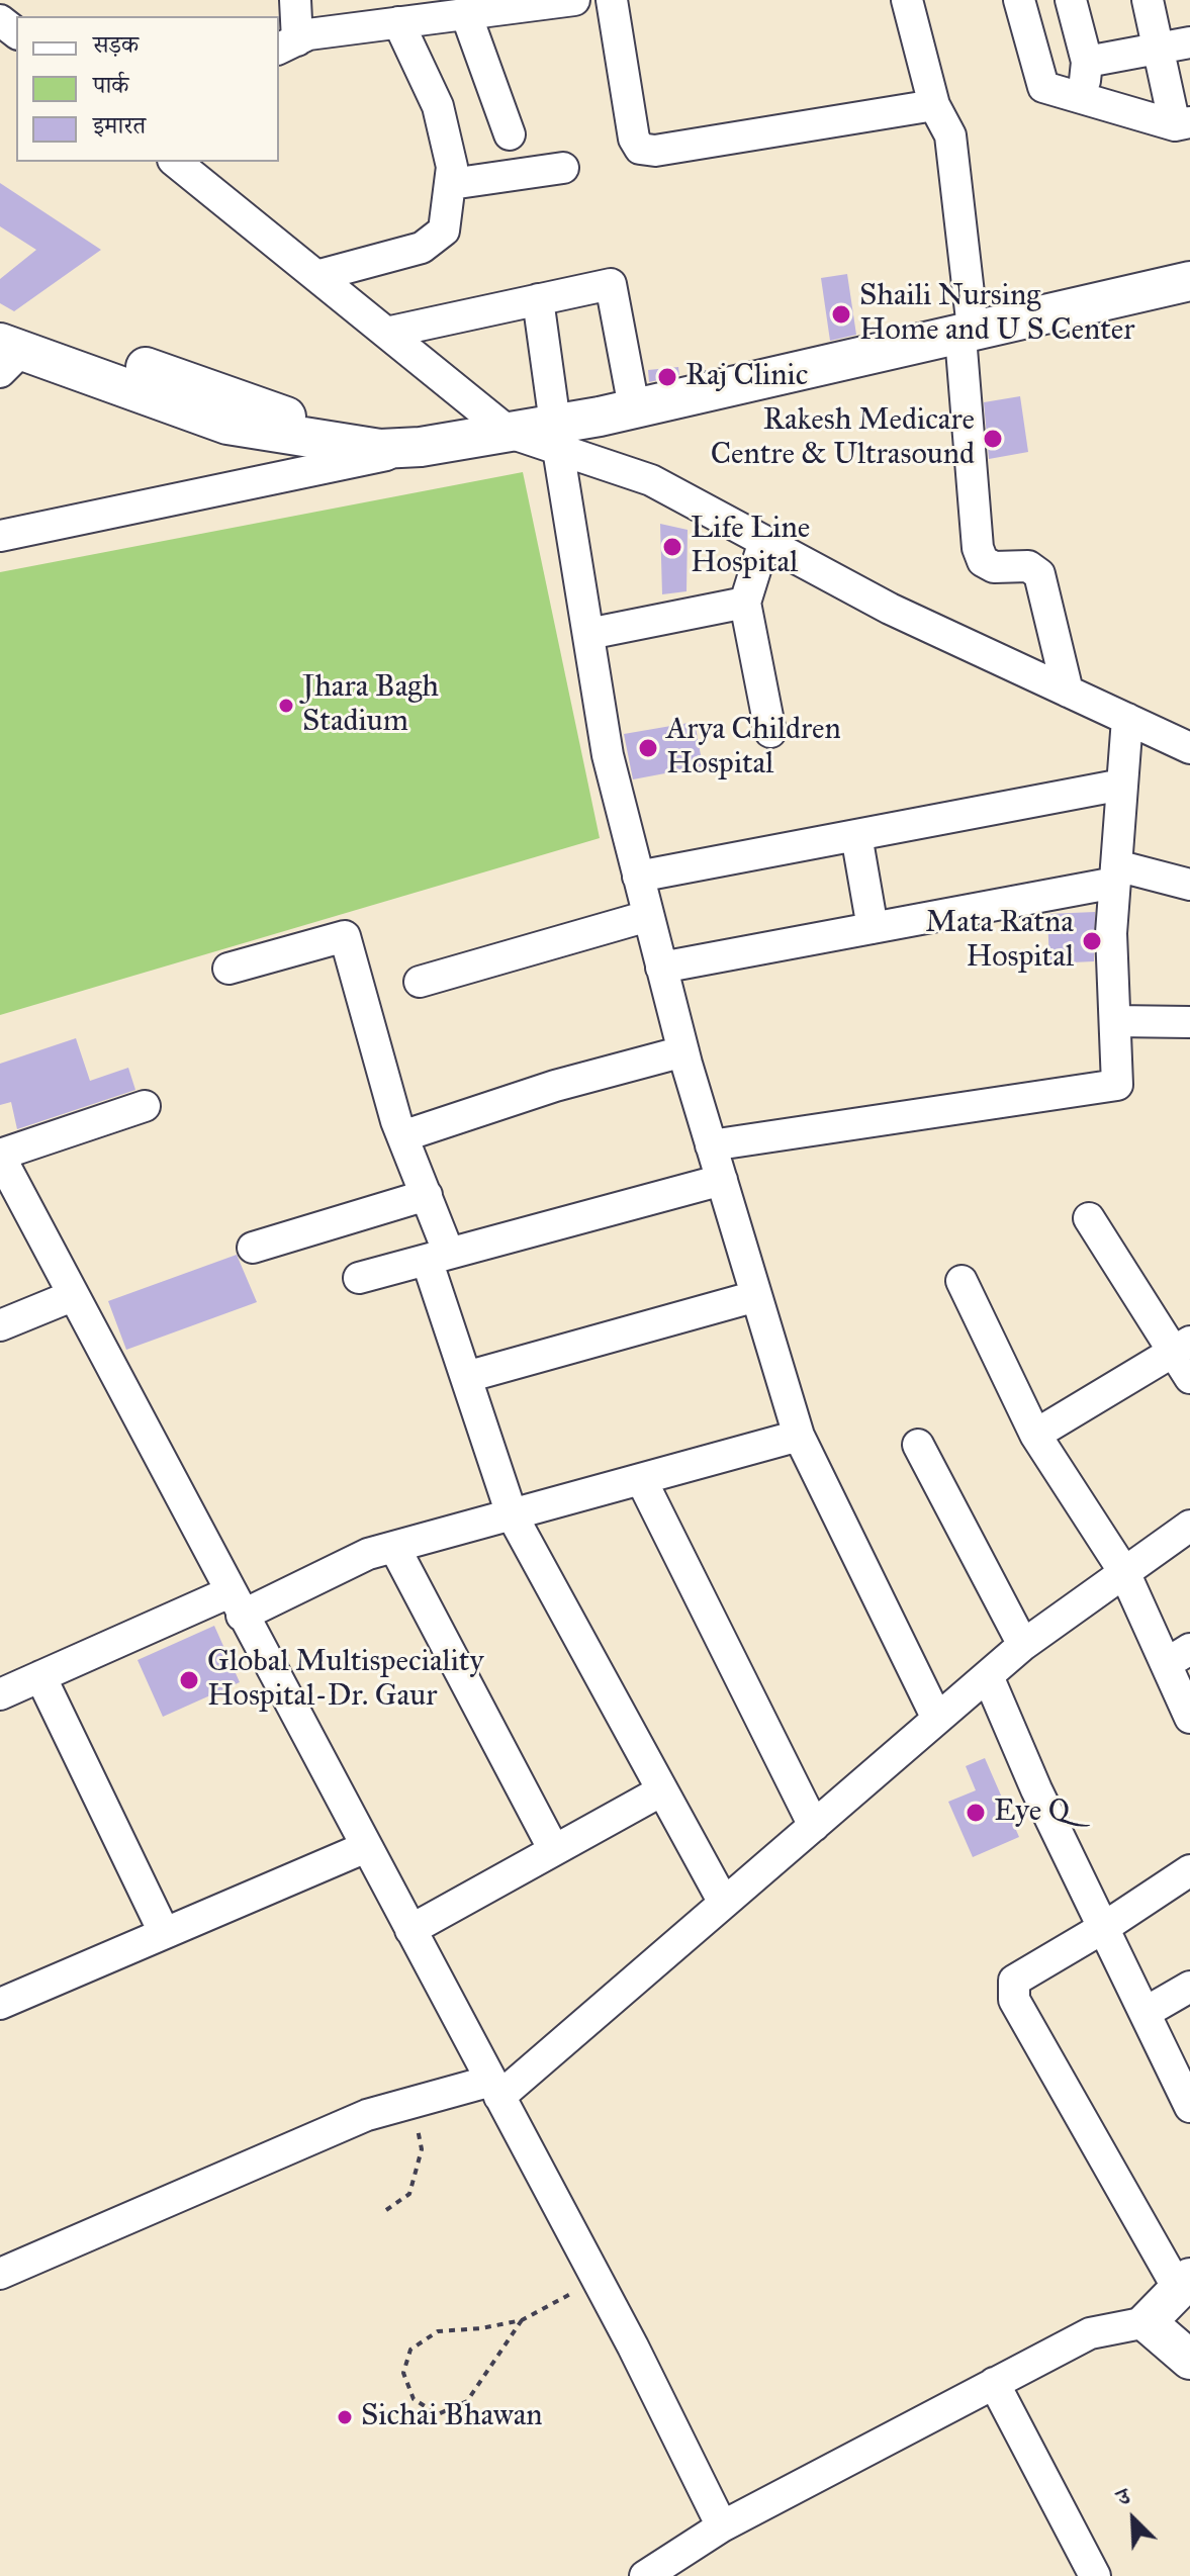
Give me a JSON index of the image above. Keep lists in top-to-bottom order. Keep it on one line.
{"places":["Shaili Nursing Home and U S Center","Raj Clinic","Rakesh Medicare Centre & Ultrasound","Life Line Hospital","Jhara Bagh Stadium","Arya Children Hospital","Mata Ratna Hospital","Global Multispeciality Hospital-Dr. Gaur","Eye Q","Sichai Bhawan"],"legend":["सड़क","पार्क","इमारत"],"north":"top left"}
